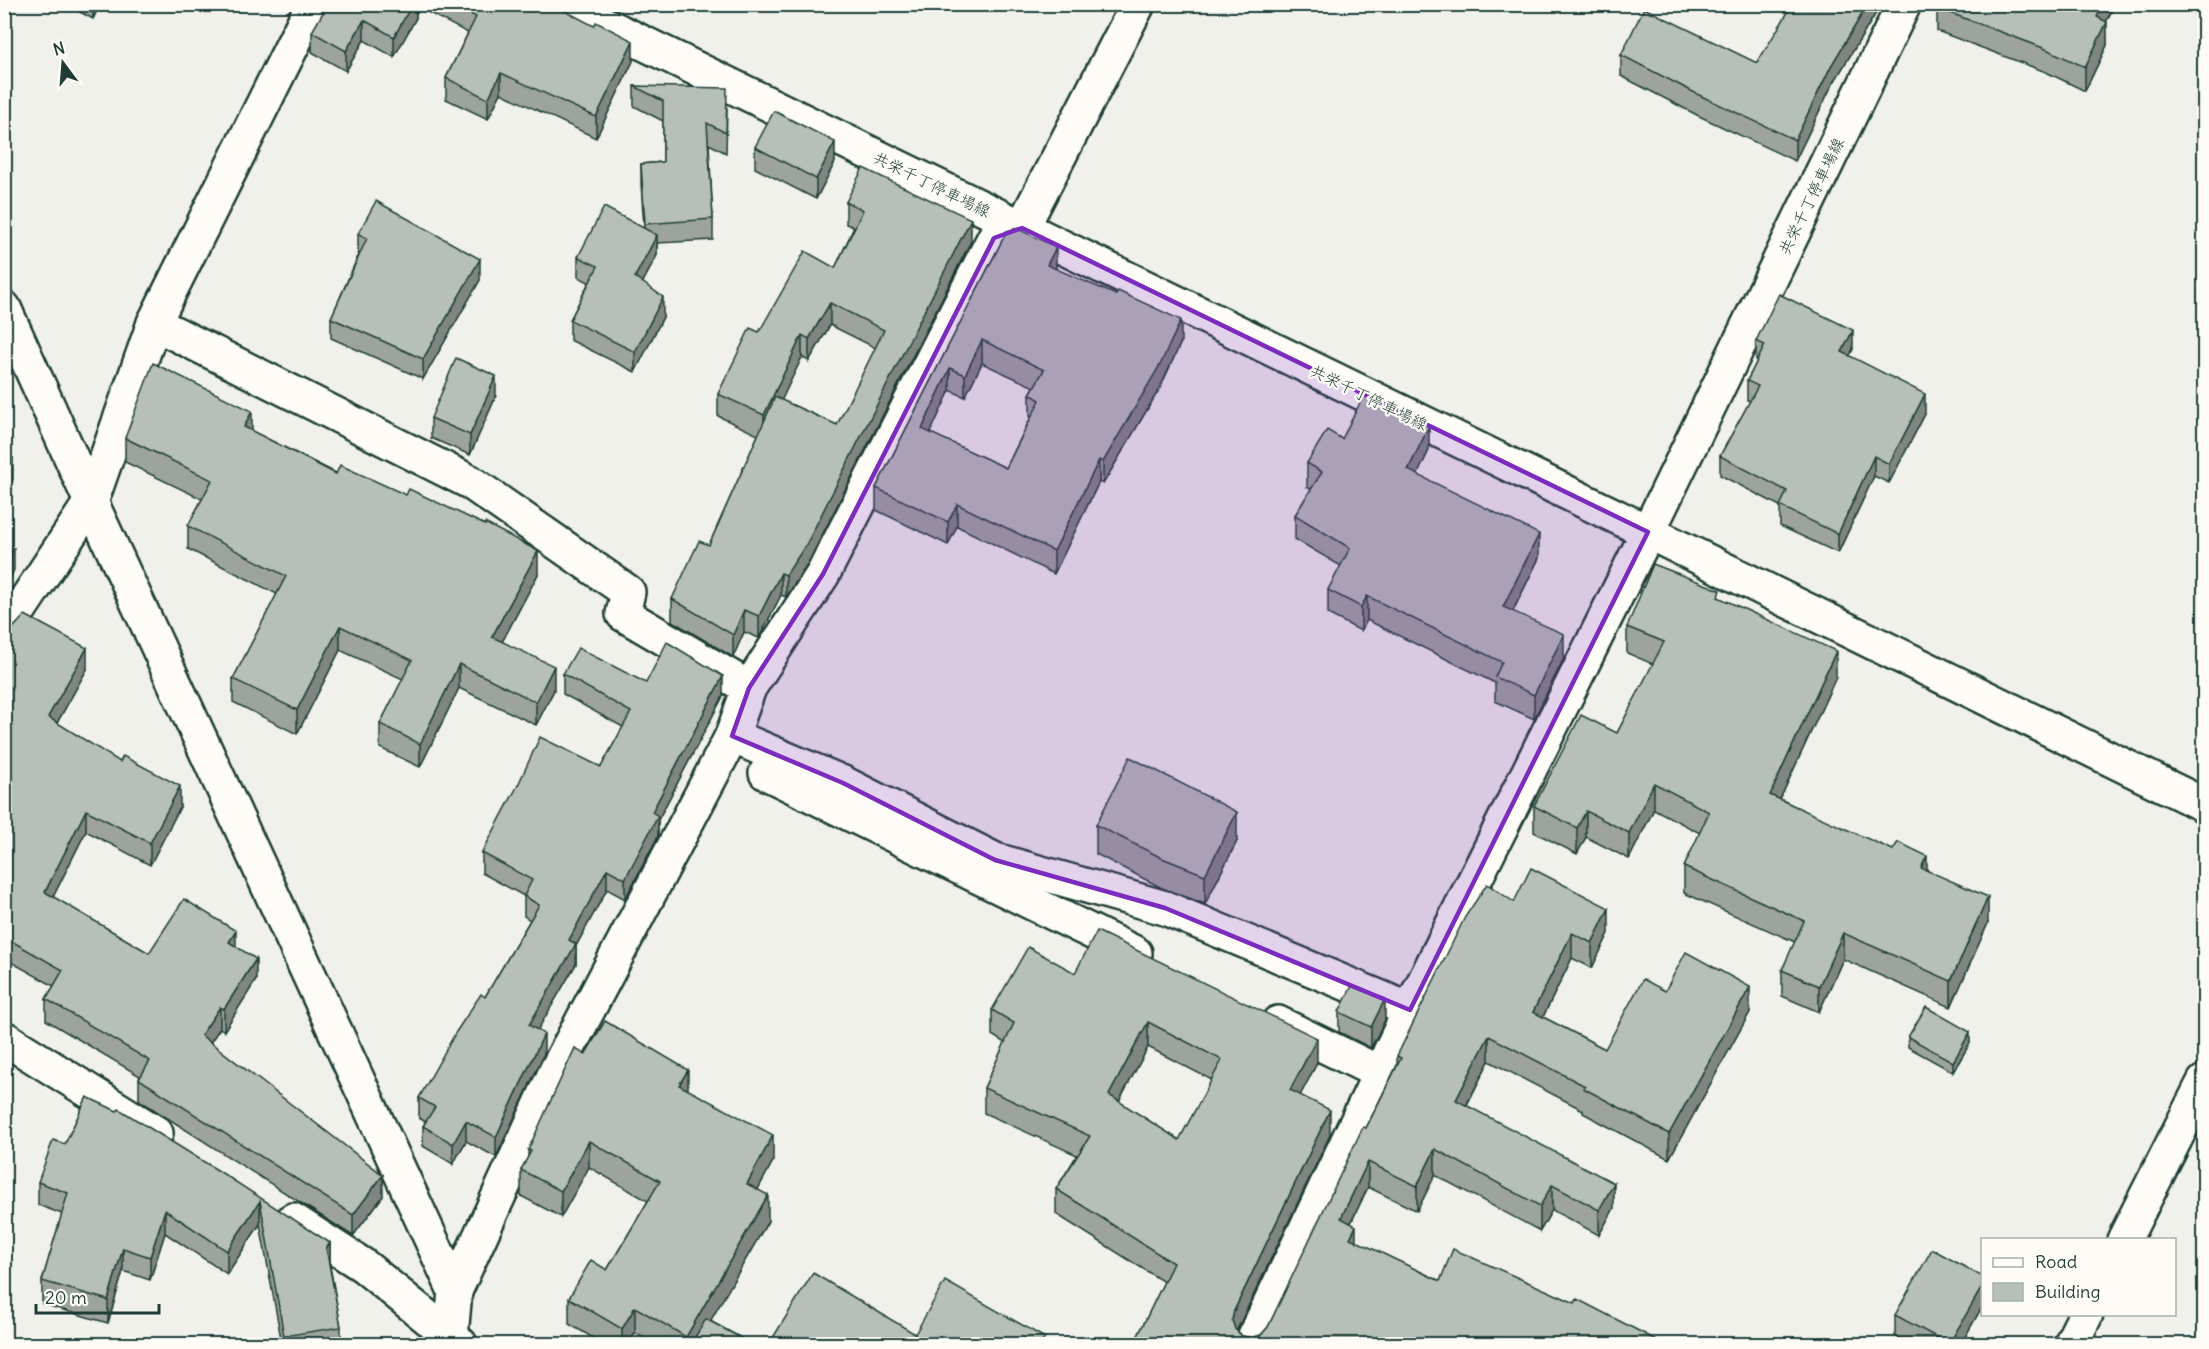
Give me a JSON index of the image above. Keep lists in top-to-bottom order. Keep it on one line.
{"streets":{"street":["共栄千丁停車場線"]},"legend":["Road","Building"],"scale_bar":"20 m","north":"top"}
